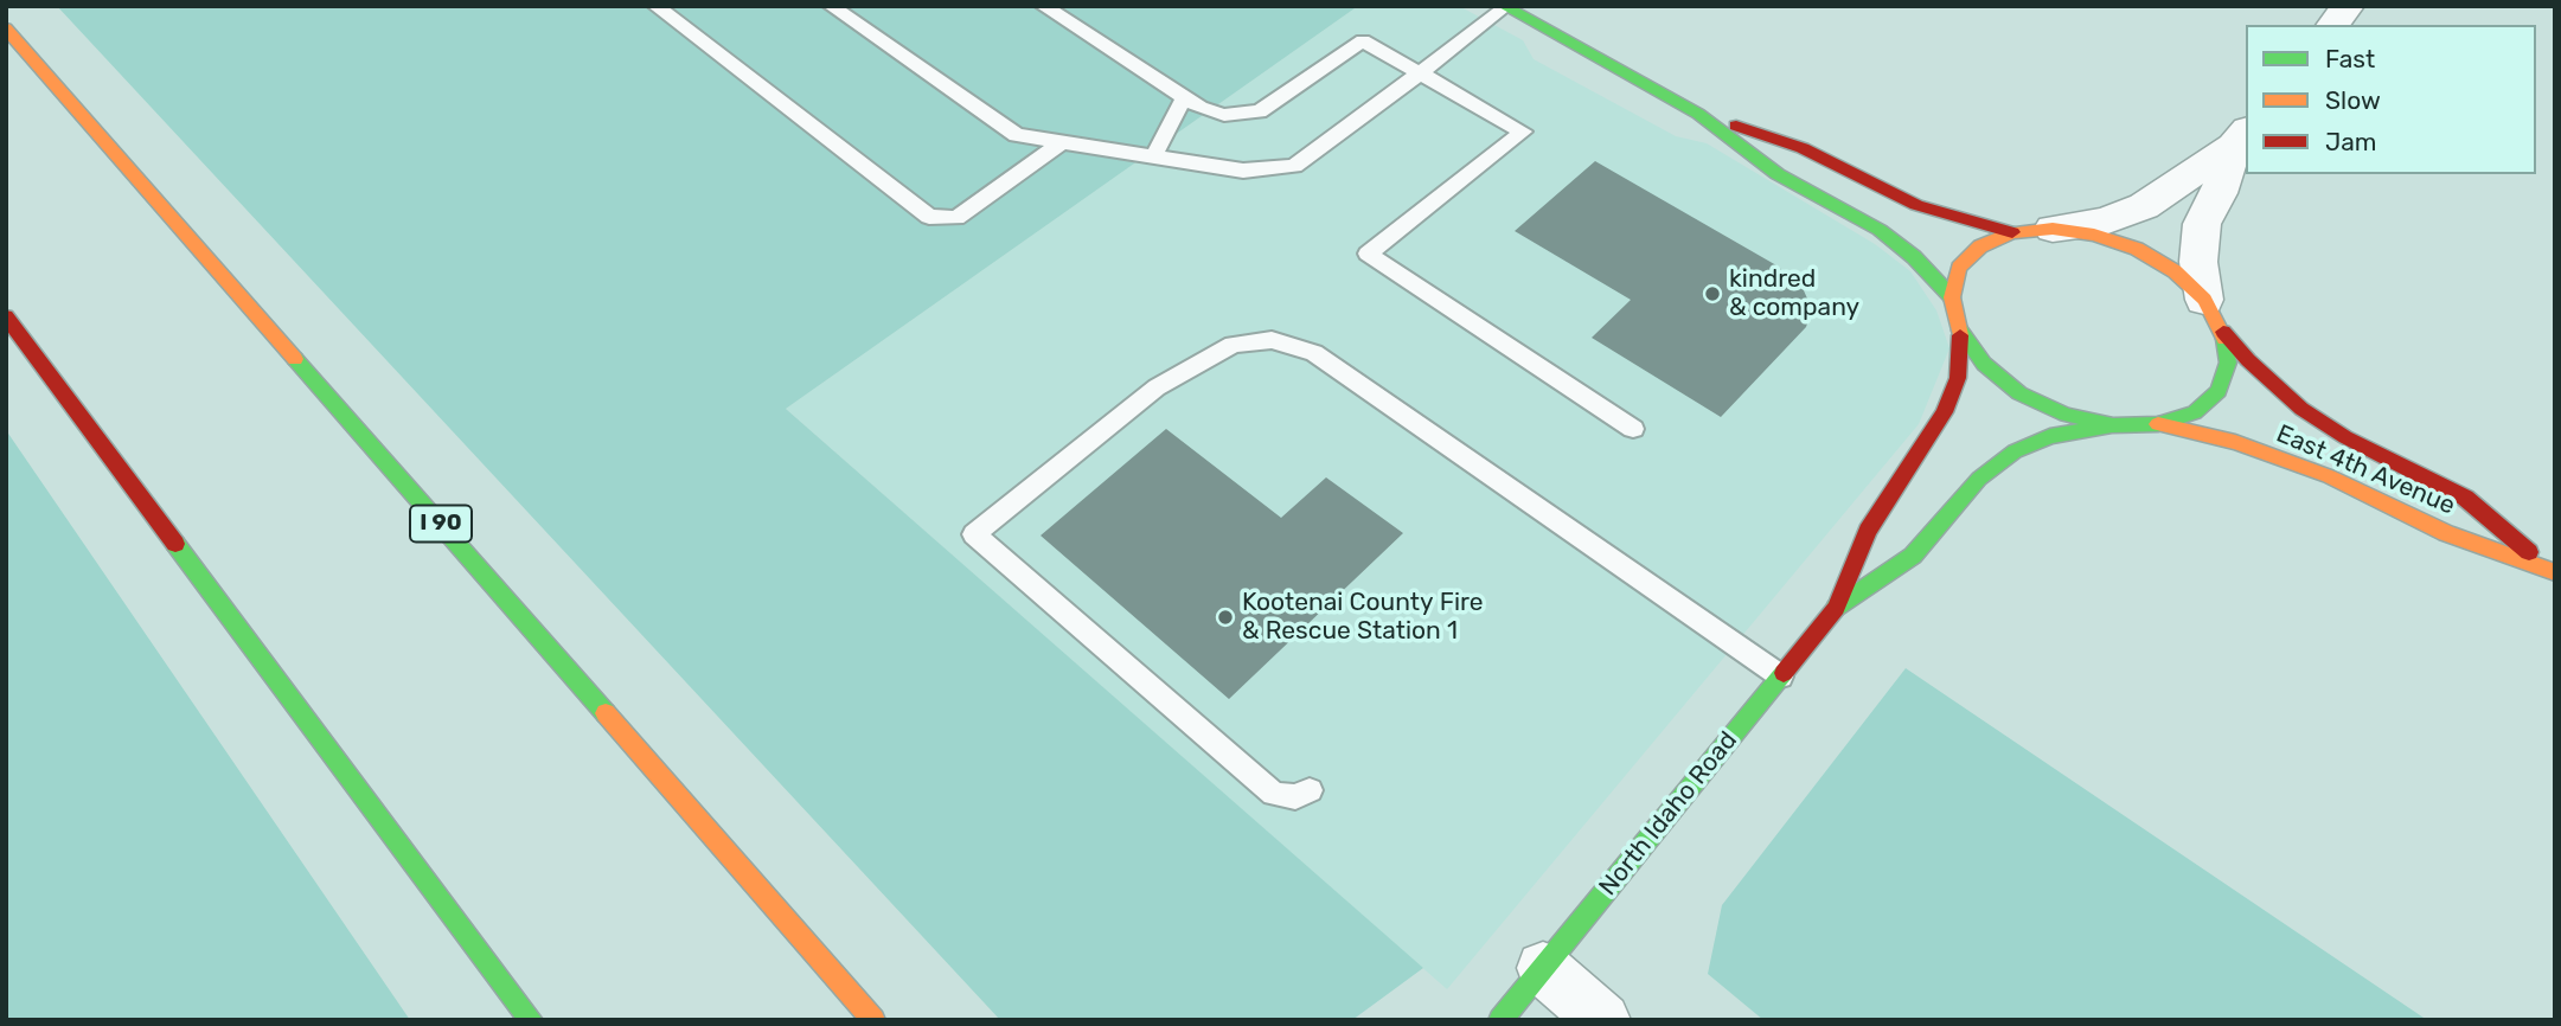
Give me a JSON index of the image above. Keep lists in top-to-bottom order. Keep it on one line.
{"streets":{"main road":["East 4th Avenue","I 90","North Idaho Road"]},"crossings":[["East 4th Avenue","North Idaho Road"]],"places":["kindred & company","Kootenai County Fire & Rescue Station 1"],"legend":["Fast","Slow","Jam"]}
